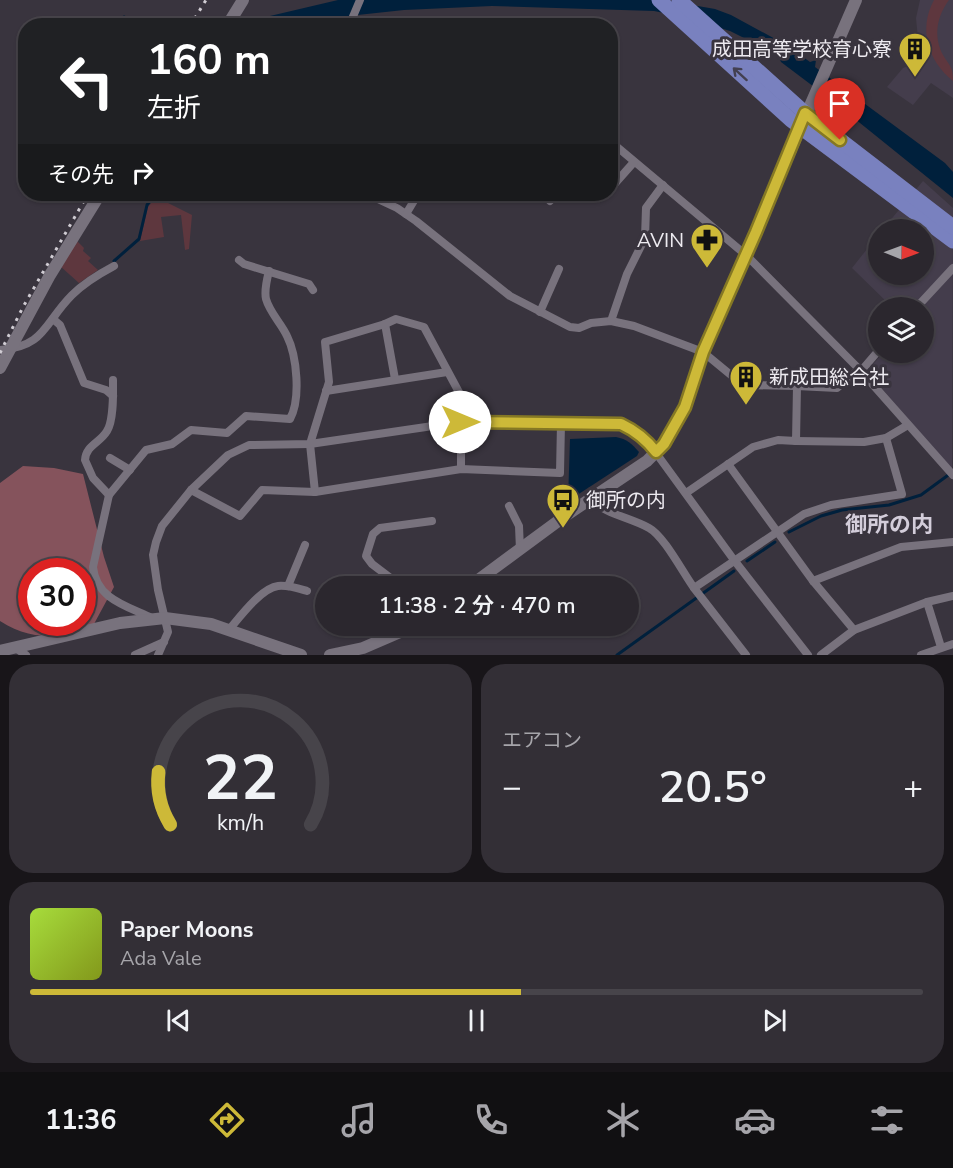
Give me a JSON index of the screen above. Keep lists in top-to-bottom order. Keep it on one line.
{"districts":["御所の内"],"places":{"building":["成田高等学校育心寮","新成田総合社"],"pharmacy":["AVIN"],"bus stop":["御所の内"]},"north":"right","page":{"turn":["160 m","左折"],"then":"その先","limit":"30","trip":"11:38 · 2 分 · 470 m","tile":"エアコン","heat":["−","20.5°","+"],"song":["Paper Moons","Ada Vale"],"tabs":"11:36","gauge":["22","km/h"]}}
